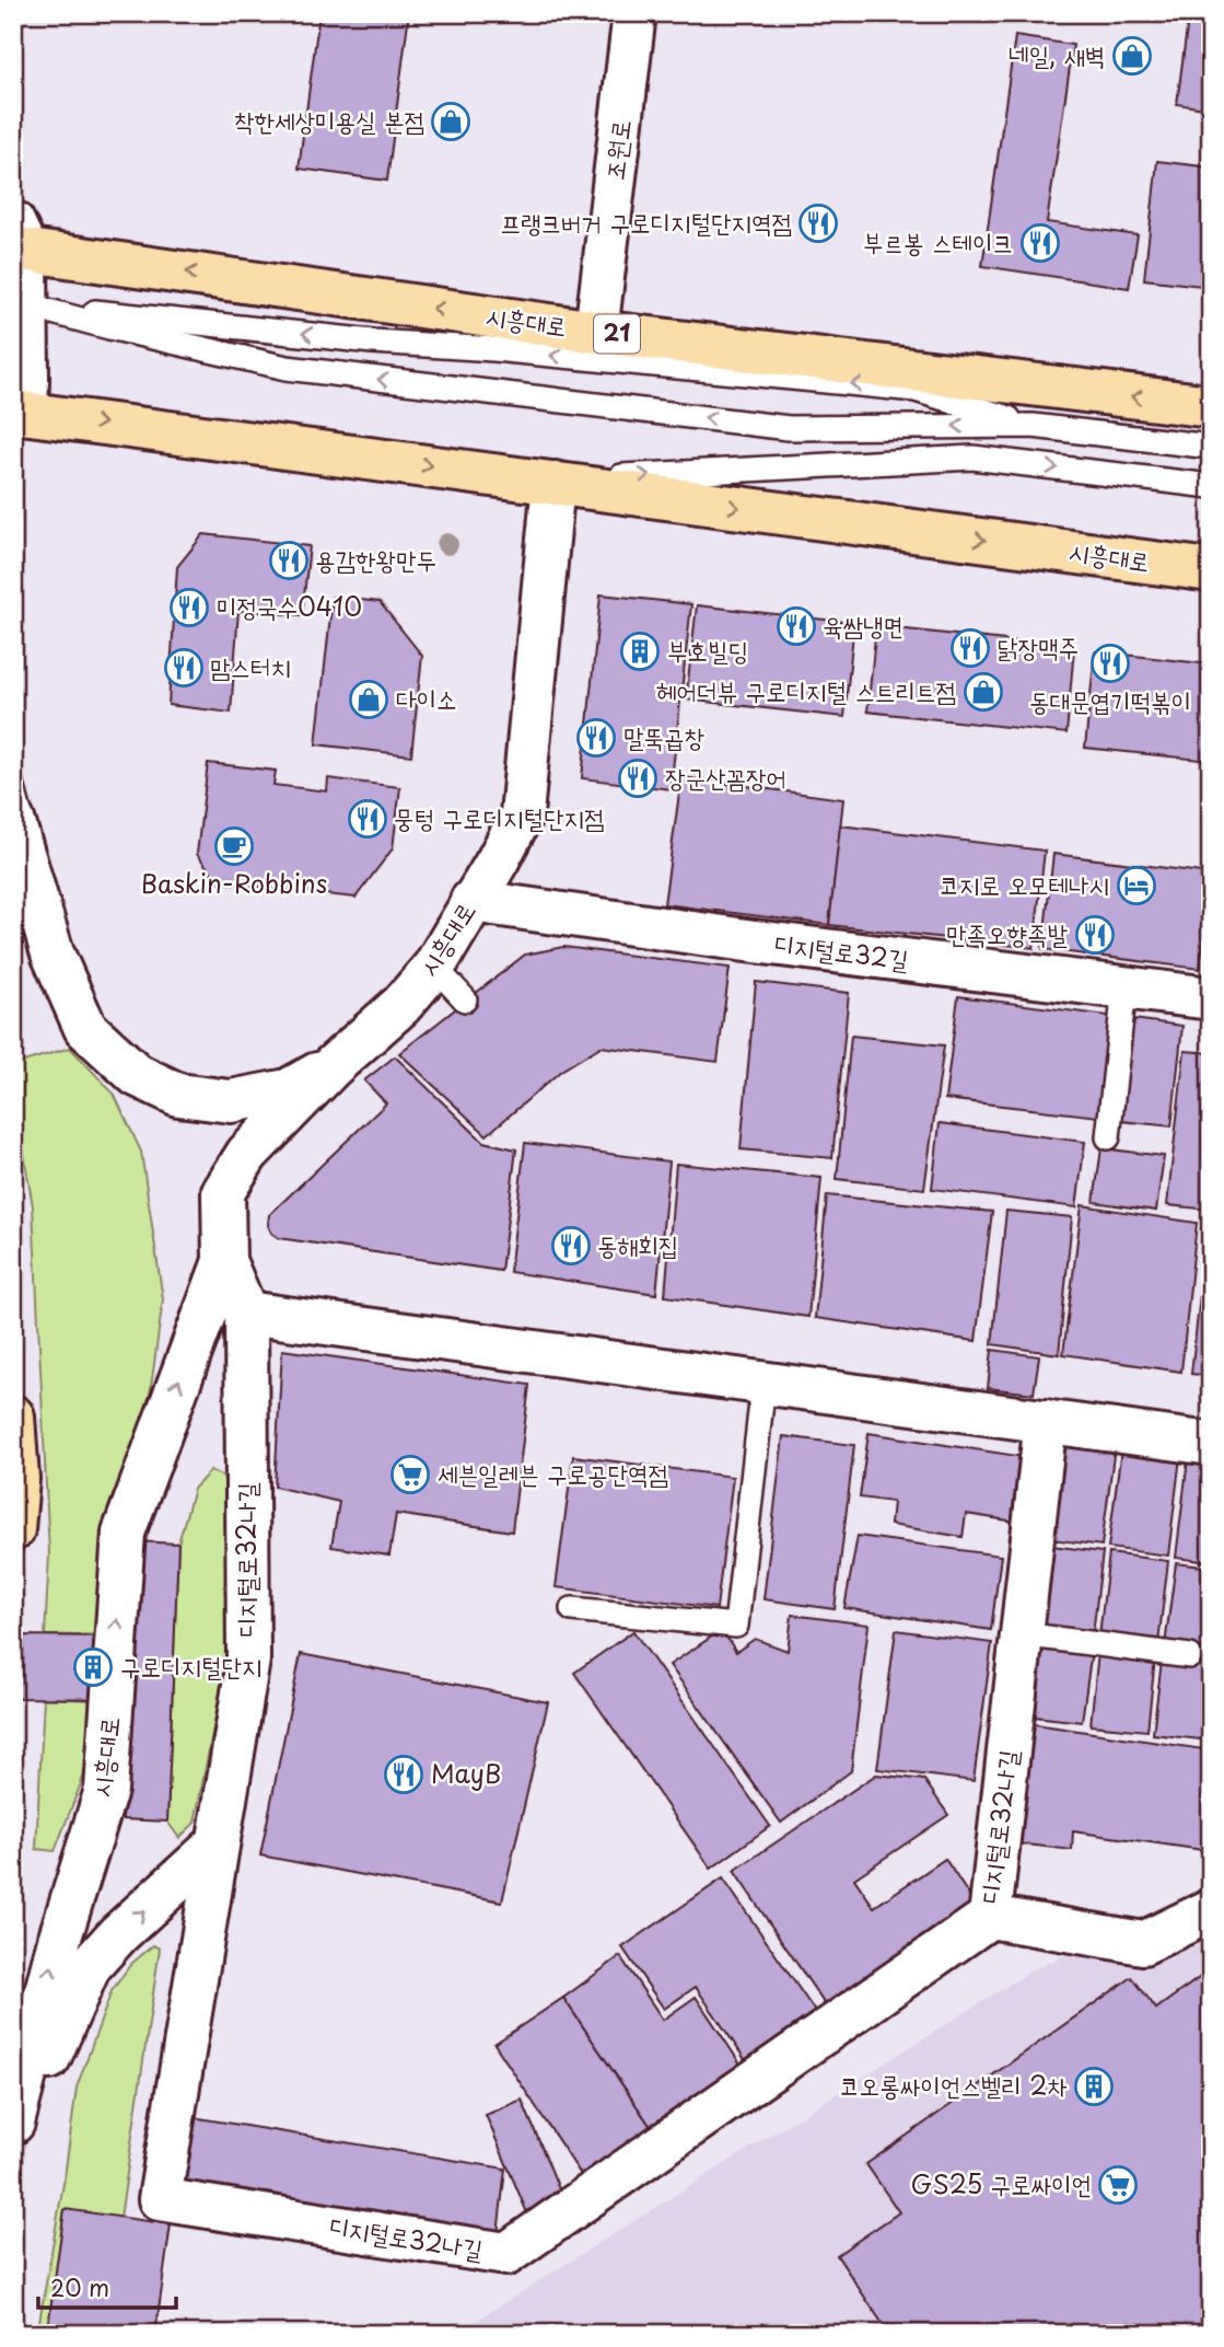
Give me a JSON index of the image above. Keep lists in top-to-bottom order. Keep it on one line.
{"streets":{"main road":["시흥대로","21"],"street":["조원로","디지털로32길","디지털로32나길"]},"crossings":[["조원로","시흥대로"],["시흥대로","디지털로32길"],["시흥대로","디지털로32나길"]],"places":{"shop":["네일, 새벽","착한세상미용실 본점","헤어더뷰 구로디지털 스트리트점","다이소"],"restaurant":["프랭크버거 구로디지털단지역점","부르봉 스테이크","용감한왕만두","미정국수0410","육쌈냉면","닭장맥주","동대문엽기떡볶이","맘스터치","말뚝곱창","장군산꼼장어","뭉텅 구로디지털단지점","만족오향족발","동해회집","MayB"],"building":["부호빌딩","구로디지털단지","코오롱싸이언스벨리 2차"],"cafe":["Baskin-Robbins"],"hotel":["코지로 오모테나시"],"supermarket":["세븐일레븐 구로공단역점","GS25 구로싸이언"]},"scale_bar":"20 m"}
